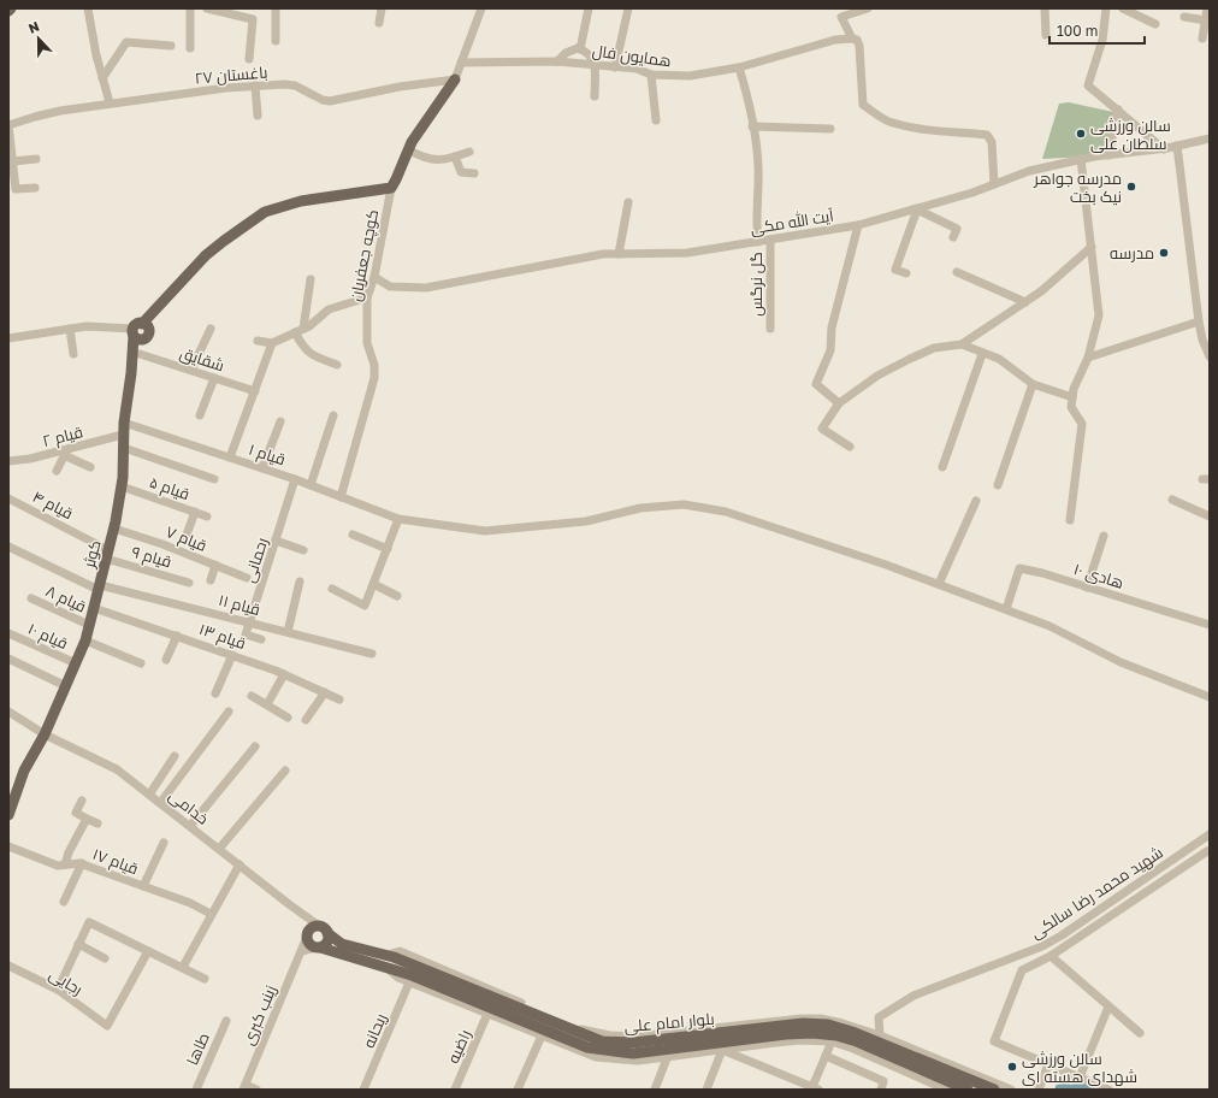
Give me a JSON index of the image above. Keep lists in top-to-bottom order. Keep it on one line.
{"streets":{"main road":["کوثر","بلوار امام علی"],"street":["همایون فال","باغستان ۲۷","آیت الله مکی","کوچه جعفریان","گل نرگس","شقایق","قیام ۲","قیام ۱","قیام ۵","قیام ۴","قیام ۷","قیام ۹","رحمانی","هادی ۱۰","قیام ۸","قیام ۱۱","قیام ۱۰","قیام ۱۳","خدامی","قیام ۱۷","شهید محمد رضا سالکی","رجایی","زینب کبری","ریحانه","راضیه","طاها"]},"crossings":[["آیت الله مکی","کوچه جعفریان"],["آیت الله مکی","گل نرگس"],["کوچه جعفریان","قیام ۱"],["قیام ۲","کوثر"],["قیام ۱","کوثر"],["قیام ۱","رحمانی"],["قیام ۱","هادی ۱۰"],["قیام ۵","کوثر"],["قیام ۴","کوثر"],["قیام ۴","قیام ۹"],["قیام ۷","کوثر"],["کوثر","قیام ۹"],["کوثر","قیام ۸"],["کوثر","قیام ۱۱"],["کوثر","قیام ۱۰"],["کوثر","قیام ۱۳"],["کوثر","خدامی"],["رحمانی","قیام ۱۱"],["خدامی","زینب کبری"],["خدامی","بلوار امام علی"],["زینب کبری","بلوار امام علی"]],"places":["سالن ورزشی سلطان علی","مدرسه جواهر نیک بخت","مدرسه","سالن ورزشی شهدای هسته ای"],"scale_bar":"100 m","north":"top"}
